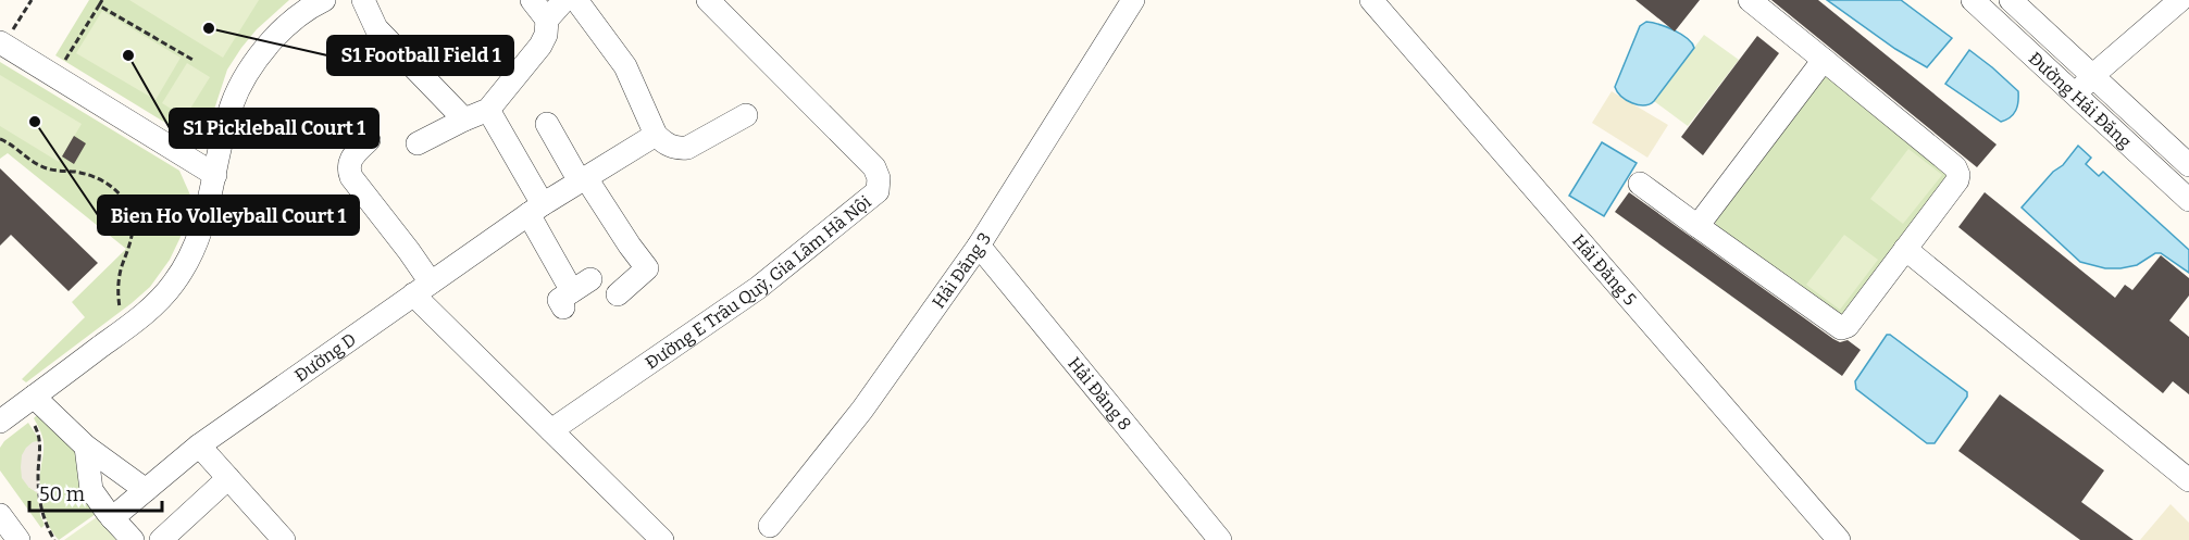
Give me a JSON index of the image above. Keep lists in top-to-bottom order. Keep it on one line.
{"streets":{"street":["Đường Hải Đăng","Hải Đăng 3","Hải Đăng 5","Đường E Trâu Quỳ, Gia Lâm Hà Nội","Đường D","Hải Đăng 8"]},"crossings":[["Hải Đăng 3","Hải Đăng 8"]],"places":["S1 Football Field 1","S1 Pickleball Court 1","Bien Ho Volleyball Court 1"],"scale_bar":"50 m"}
